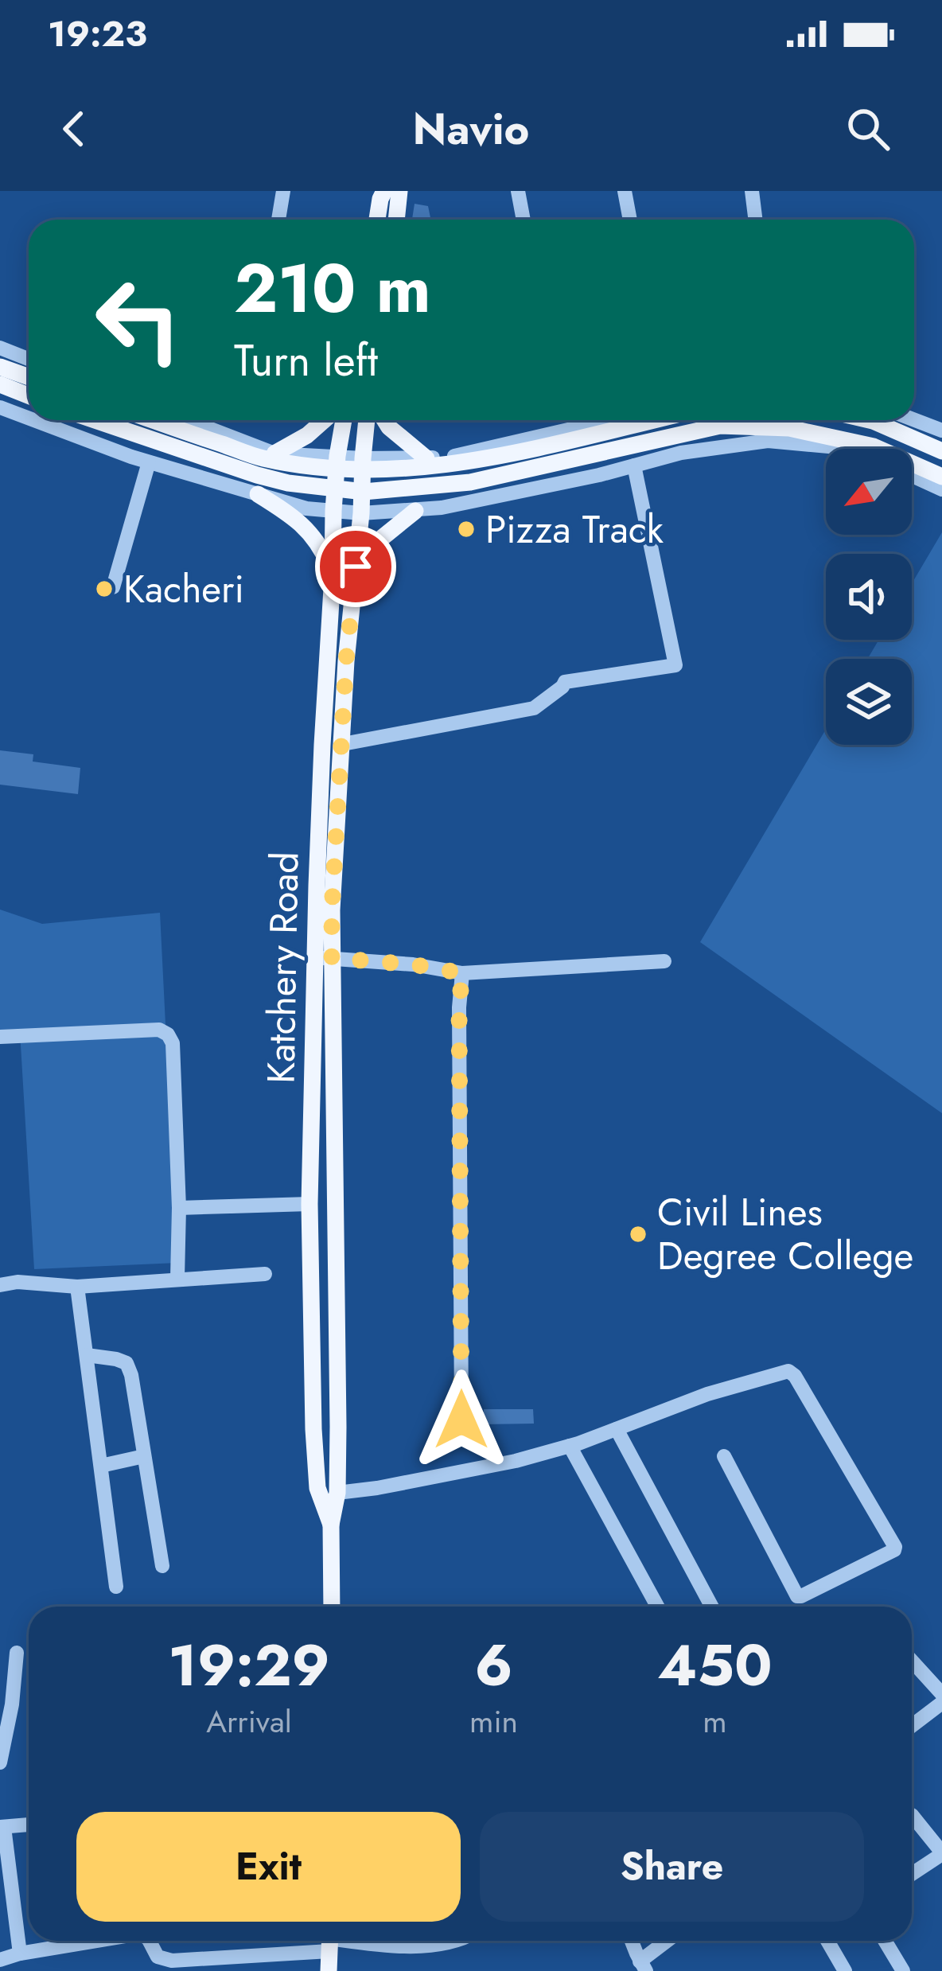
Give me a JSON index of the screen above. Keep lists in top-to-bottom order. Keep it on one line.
{"streets":{"main road":["Katchery Road"]},"places":["Pizza Track","Kacheri","Civil Lines Degree College"],"north":"bottom left","page":{"status":"19:23","header":"Navio","turn":["210 m","Turn left"],"eta":["19:29","Arrival","6","min","450","m"],"buttons":["Exit","Share"]}}
